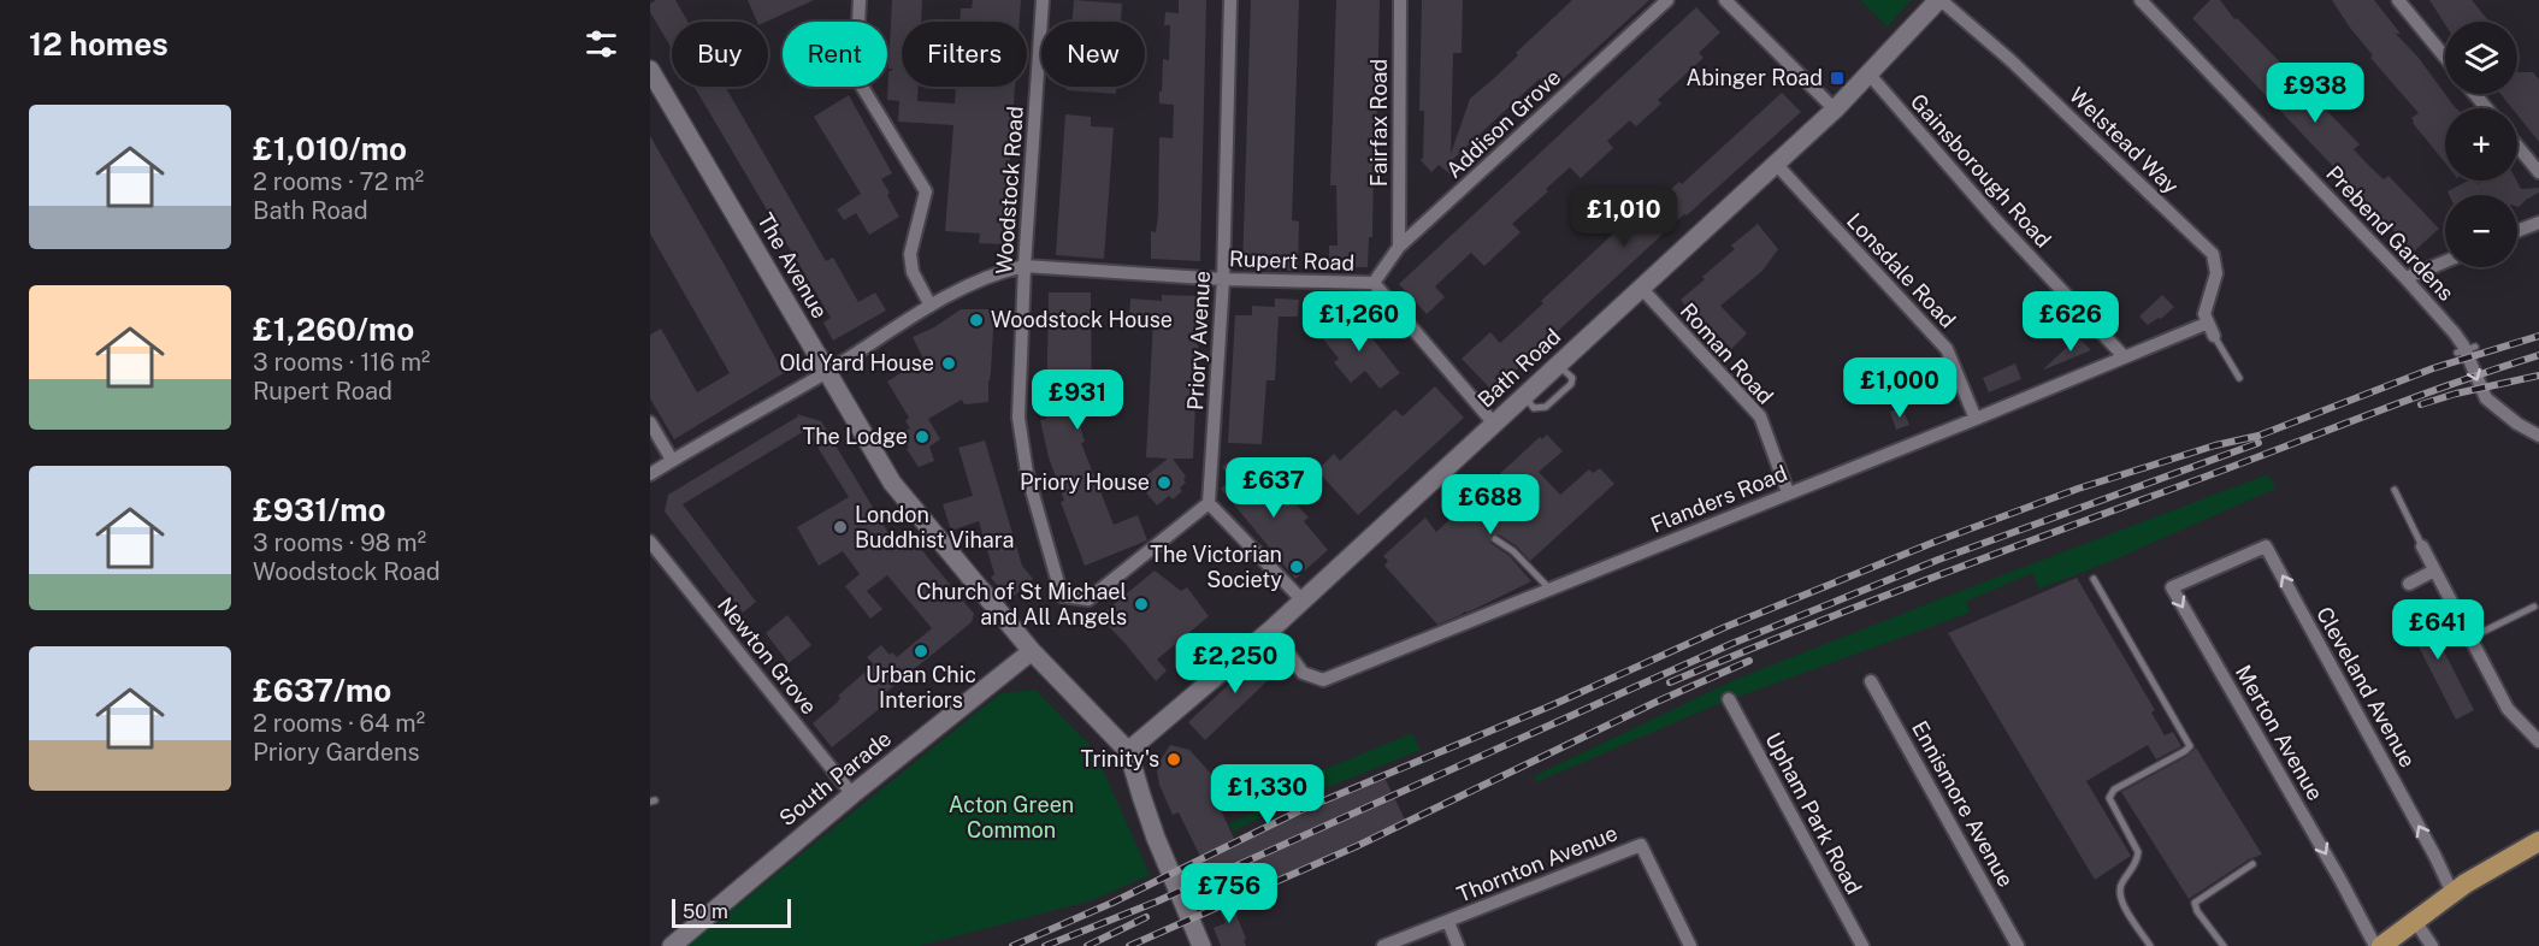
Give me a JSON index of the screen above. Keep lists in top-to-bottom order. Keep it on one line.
{"streets":{"main road":["The Avenue","Bath Road","South Parade"],"street":["Fairfax Road","Addison Grove","Welstead Way","Gainsborough Road","Woodstock Road","Prebend Gardens","Rupert Road","Lonsdale Road","Priory Avenue","Roman Road","Flanders Road","Newton Grove","Cleveland Avenue","Merton Avenue","Ennismore Avenue","Upham Park Road","Thornton Avenue"]},"crossings":[["Fairfax Road","Addison Grove"],["Addison Grove","Rupert Road"],["Welstead Way","Bath Road"],["Welstead Way","Flanders Road"],["Gainsborough Road","Bath Road"],["Gainsborough Road","Flanders Road"],["Woodstock Road","Rupert Road"],["Woodstock Road","Priory Avenue"],["Rupert Road","The Avenue"],["Rupert Road","Priory Avenue"],["Rupert Road","Bath Road"],["The Avenue","Bath Road"],["The Avenue","South Parade"],["Lonsdale Road","Bath Road"],["Lonsdale Road","Flanders Road"],["Roman Road","Bath Road"],["Roman Road","Flanders Road"],["Bath Road","Flanders Road"],["Newton Grove","South Parade"],["Cleveland Avenue","Merton Avenue"]],"one_way":["Cleveland Avenue","Merton Avenue"],"parks":["Acton Green Common"],"places":{"transit":["Abinger Road"],"other":["Woodstock House","Old Yard House","The Lodge","Priory House","London Buddhist Vihara","The Victorian Society","Church of St Michael and All Angels","Urban Chic Interiors","Trinity's"]},"scale_bar":"50 m","page":{"heading":"12 homes","map_buttons":["+","−"],"chip":["Buy","Rent","Filters","New"],"price":["£938","£1,010","£1,260","£626","£1,000","£931","£637","£688","£641","£2,250","£1,330","£756"],"list":[{"name":"£1,010/mo","note":"2 rooms · 72 m² · Bath Road"},{"name":"£1,260/mo","note":"3 rooms · 116 m² · Rupert Road"},{"name":"£931/mo","note":"3 rooms · 98 m² · Woodstock Road"},{"name":"£637/mo","note":"2 rooms · 64 m² · Priory Gardens"}],"scale":"50 m"}}
